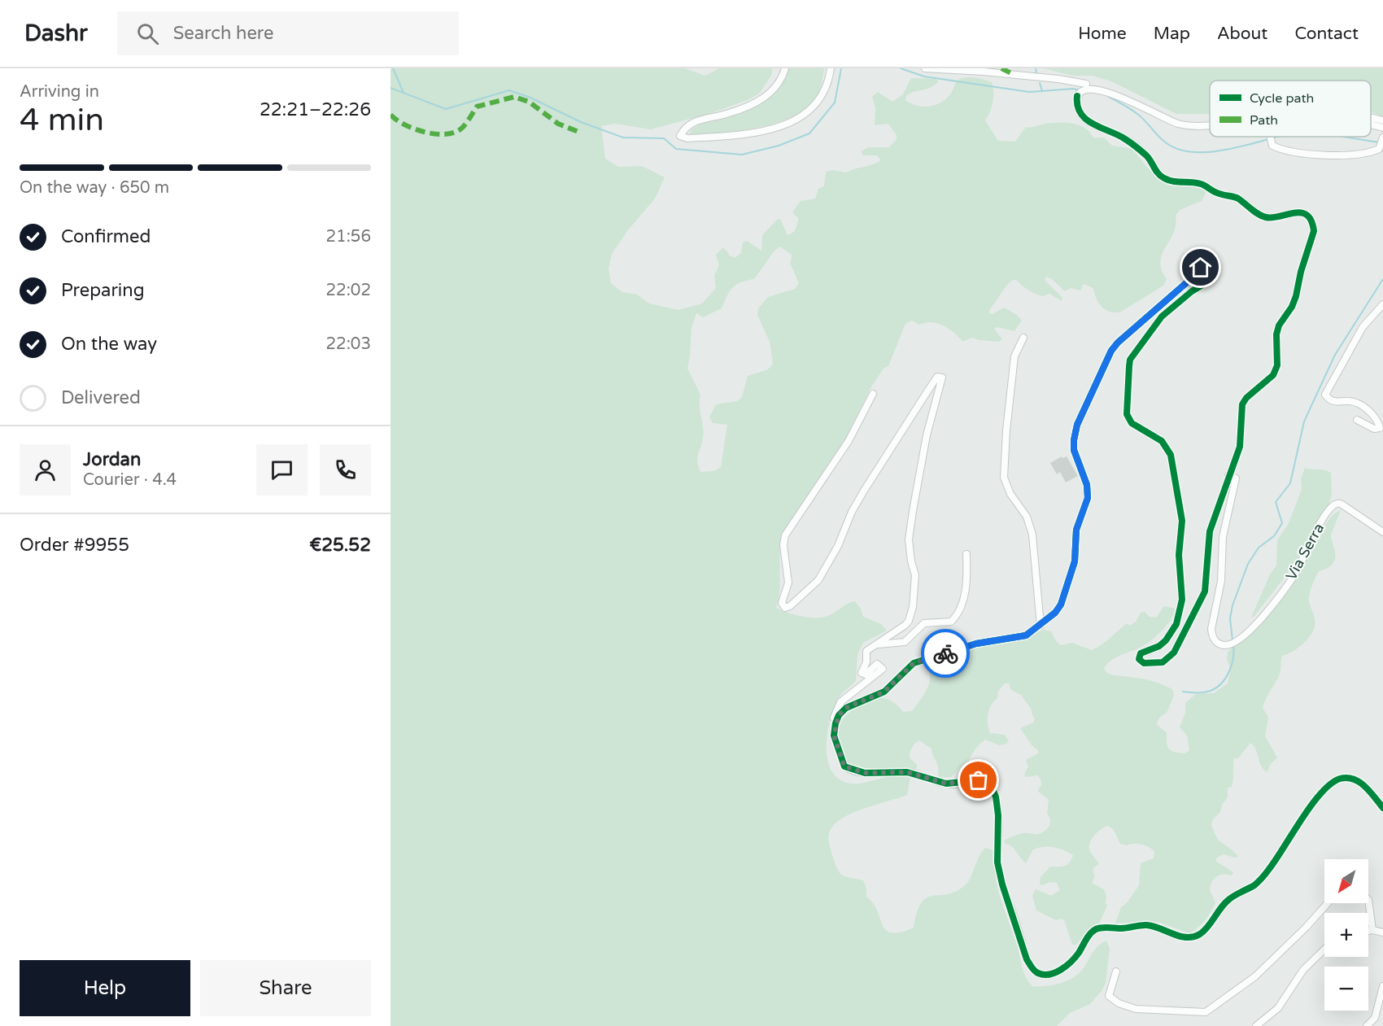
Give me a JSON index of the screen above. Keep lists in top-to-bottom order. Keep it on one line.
{"streets":{"street":["Via Serra"]},"legend":["Cycle path","Path"],"north":"bottom left","page":{"header":"Dashr","search":"Search here","nav":["Home","Map","About","Contact"],"heading":["4 min","Arriving in","22:21–22:26"],"panel":["Jordan","Courier · 4.4","Order #9955","€25.52"],"bar":"On the way · 650 m","list":[["Confirmed","21:56"],["Preparing","22:02"],["On the way","22:03"],"Delivered"],"map_buttons":["+","−"],"buttons":["Help","Share"]}}
